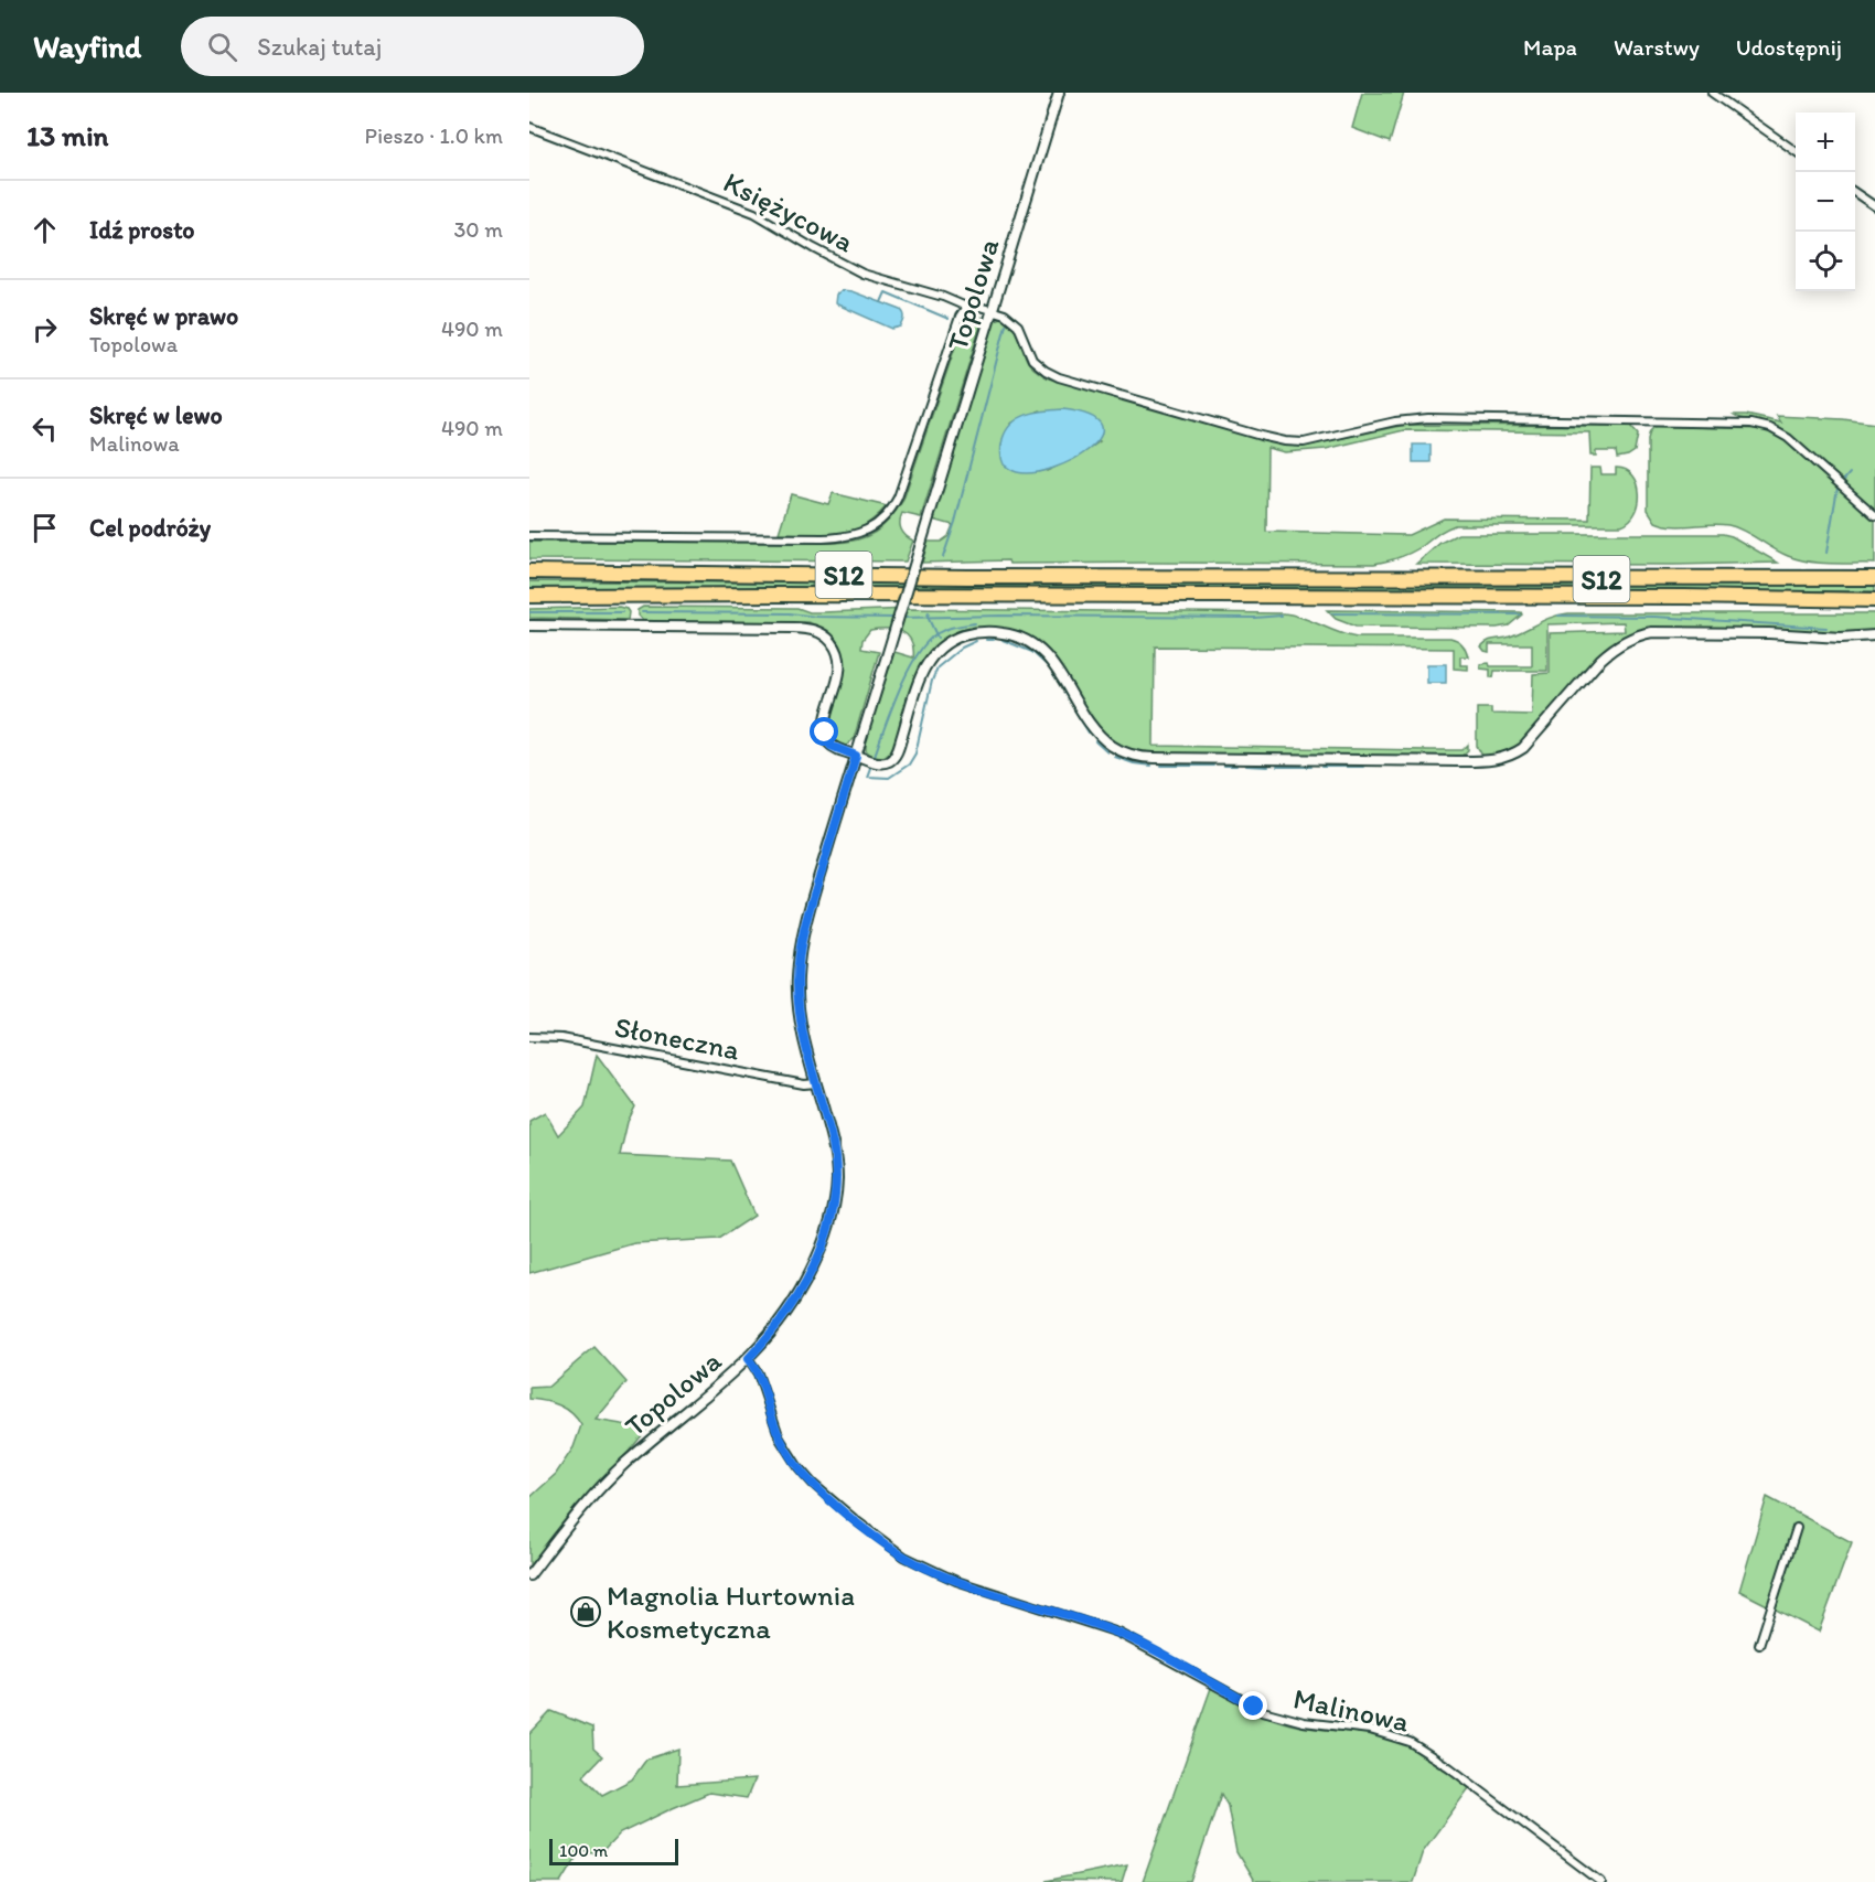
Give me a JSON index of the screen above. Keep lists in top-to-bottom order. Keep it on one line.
{"streets":{"highway":["S12"],"street":["Księżycowa","Topolowa","Słoneczna","Malinowa"]},"crossings":[["Księżycowa","Topolowa"],["Topolowa","Słoneczna"],["Topolowa","Malinowa"]],"places":{"shop":["Magnolia Hurtownia Kosmetyczna"]},"scale_bar":"100 m","page":{"header":"Wayfind","search":"Szukaj tutaj","nav":["Mapa","Warstwy","Udostępnij"],"heading":["13 min","Pieszo · 1.0 km"],"map_buttons":["+","−"],"list":[["Idź prosto","30 m"],["Skręć w prawo","Topolowa","490 m"],["Skręć w lewo","Malinowa","490 m"],"Cel podróży"],"scale":"100 m"}}
